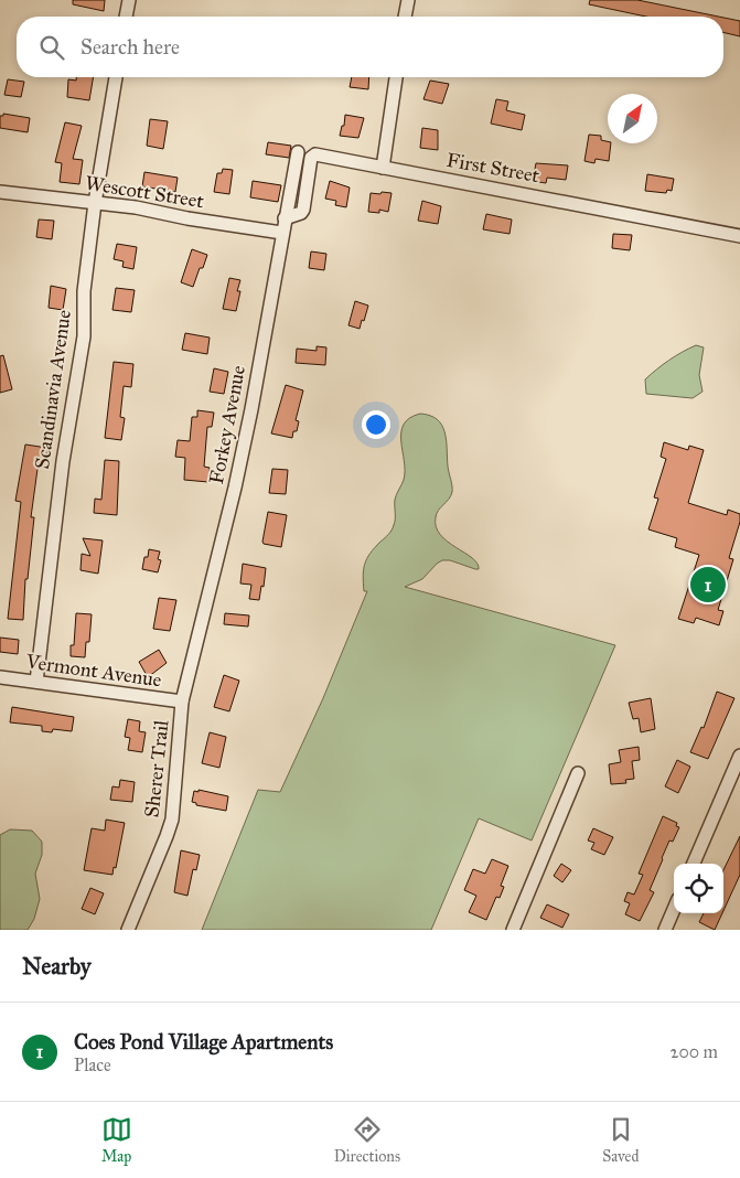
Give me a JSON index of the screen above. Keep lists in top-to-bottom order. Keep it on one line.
{"streets":{"street":["First Street","Wescott Street","Scandinavia Avenue","Forkey Avenue","Vermont Avenue","Sherer Trail"]},"crossings":[["First Street","Forkey Avenue"],["Wescott Street","Scandinavia Avenue"],["Wescott Street","Forkey Avenue"],["Scandinavia Avenue","Vermont Avenue"],["Forkey Avenue","Vermont Avenue"],["Forkey Avenue","Sherer Trail"],["Vermont Avenue","Sherer Trail"]],"north":"top right","page":{"search":"Search here","pins":"1","heading":"Nearby","list":[{"mark":"1","name":"Coes Pond Village Apartments","note":"Place","value":"200 m"}],"nav":["Map","Directions","Saved"]}}
